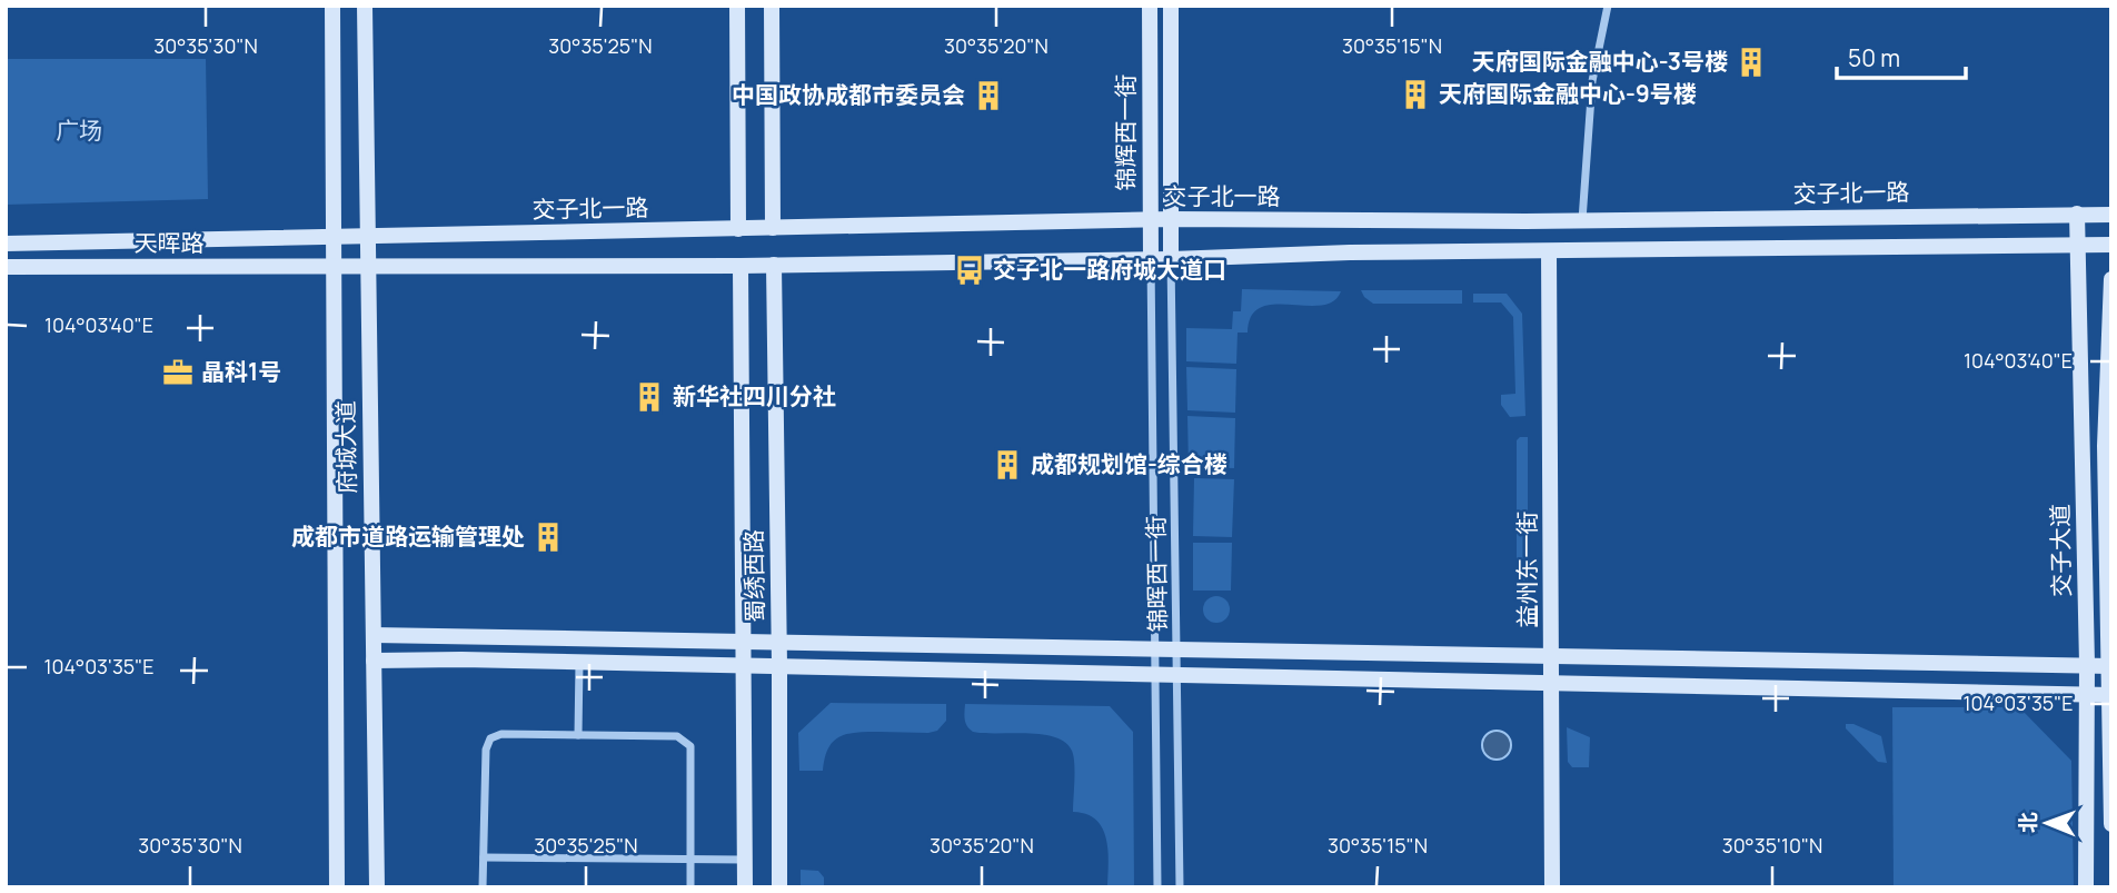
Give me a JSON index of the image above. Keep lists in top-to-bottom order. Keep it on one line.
{"streets":{"street":["锦辉西一街","交子北一路","天晖路","府城大道","交子大道","益州东一街","锦晖西一街","蜀绣西路"]},"crossings":[["锦辉西一街","交子北一路"],["锦辉西一街","锦晖西一街"],["交子北一路","天晖路"],["交子北一路","府城大道"],["交子北一路","交子大道"],["天晖路","府城大道"]],"parks":["广场"],"places":{"building":["天府国际金融中心-3号楼","天府国际金融中心-9号楼","中国政协成都市委员会","新华社四川分社","成都规划馆-综合楼","成都市道路运输管理处"],"bus stop":["交子北一路府城大道口"],"office":["晶科1号"]},"scale_bar":"50 m","north":"left","coordinates":["30°35'30\"N","30°35'25\"N","30°35'20\"N","30°35'15\"N","104°03'40\"E","104°03'35\"E","30°35'10\"N"]}
